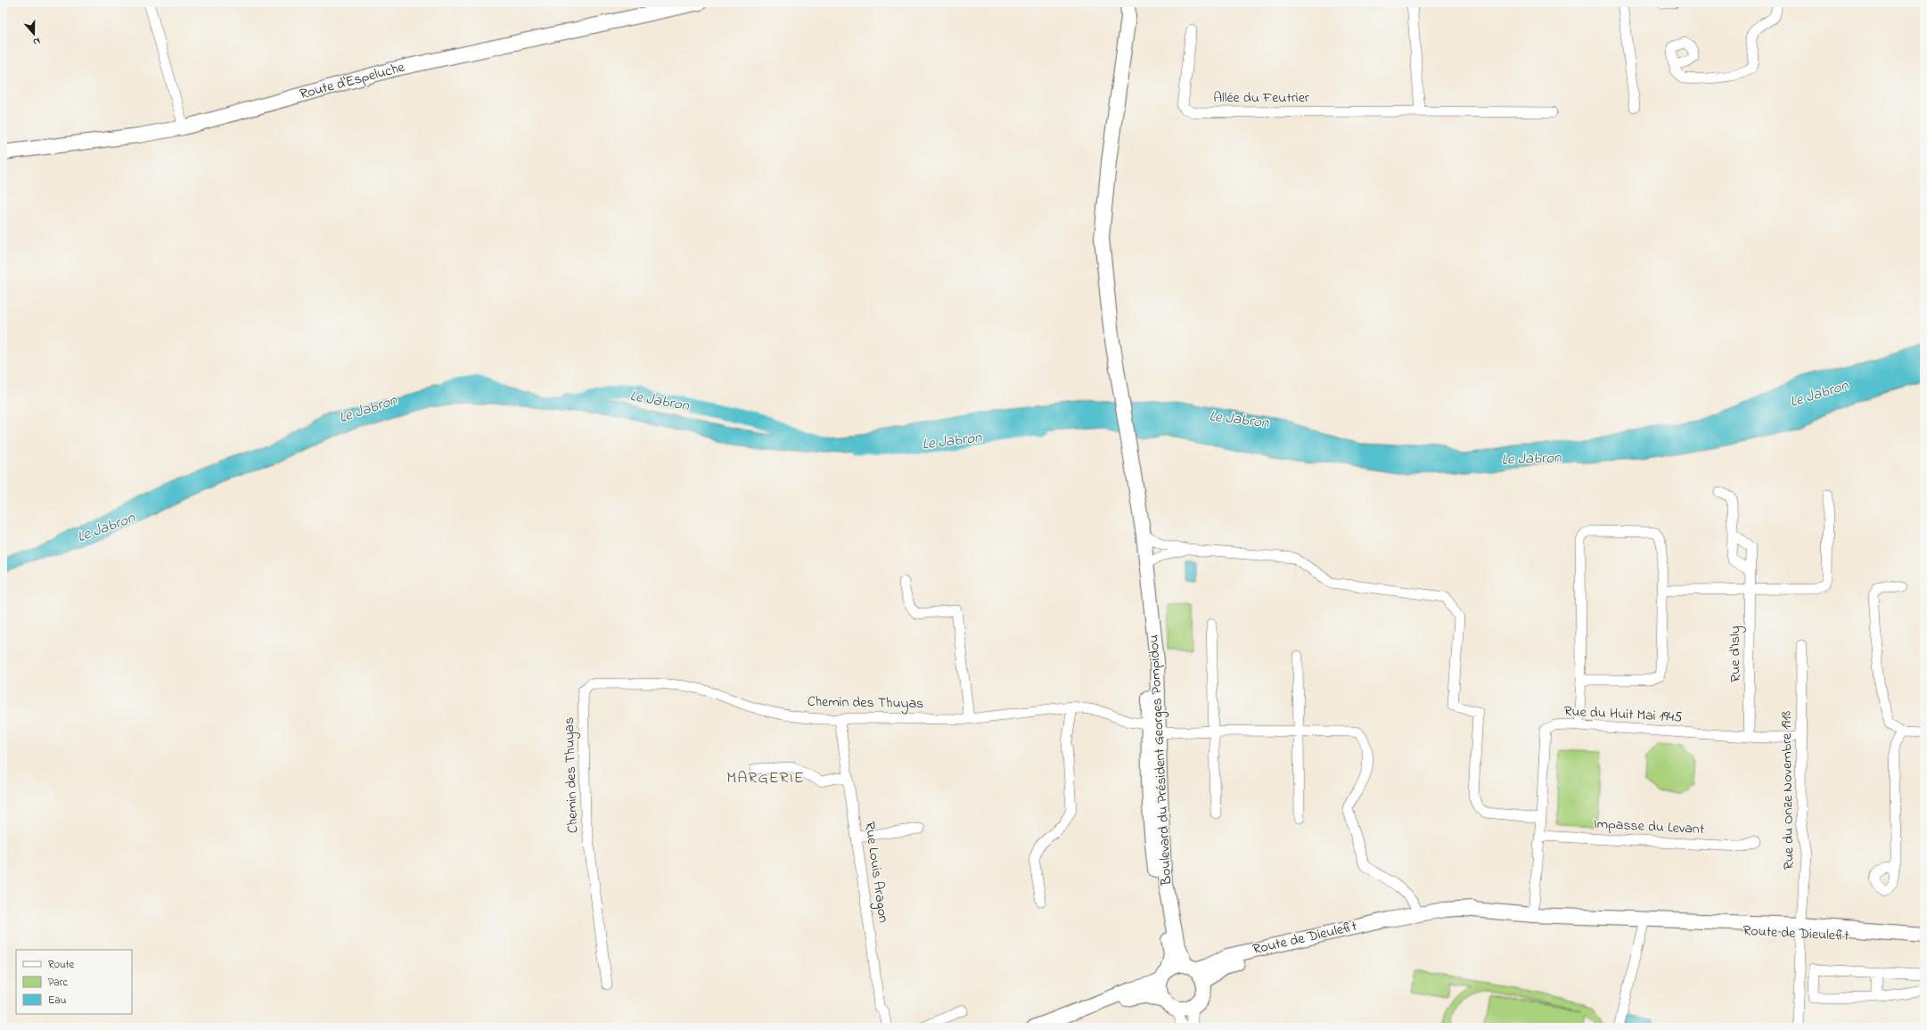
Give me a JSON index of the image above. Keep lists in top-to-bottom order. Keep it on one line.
{"streets":{"main road":["Route d'Espeluche","Boulevard du Président Georges Pompidou","Route de Dieulefit"],"street":["Allée du Feutrier","Rue d'Isly","Chemin des Thuyas","Rue du Huit Mai 1945","Rue du Onze Novembre 1918","Impasse du Levant","Rue Louis Aragon"]},"crossings":[["Rue d'Isly","Rue du Huit Mai 1945"],["Chemin des Thuyas","Boulevard du Président Georges Pompidou"],["Chemin des Thuyas","Rue Louis Aragon"],["Chemin des Thuyas","Route de Dieulefit"],["Rue du Huit Mai 1945","Rue du Onze Novembre 1918"],["Rue du Huit Mai 1945","Impasse du Levant"],["Rue du Huit Mai 1945","Route de Dieulefit"],["Boulevard du Président Georges Pompidou","Route de Dieulefit"],["Rue du Onze Novembre 1918","Route de Dieulefit"]],"districts":["MARGERIE"],"water":["Le Jabron"],"legend":["Route","Parc","Eau"],"north":"bottom"}
